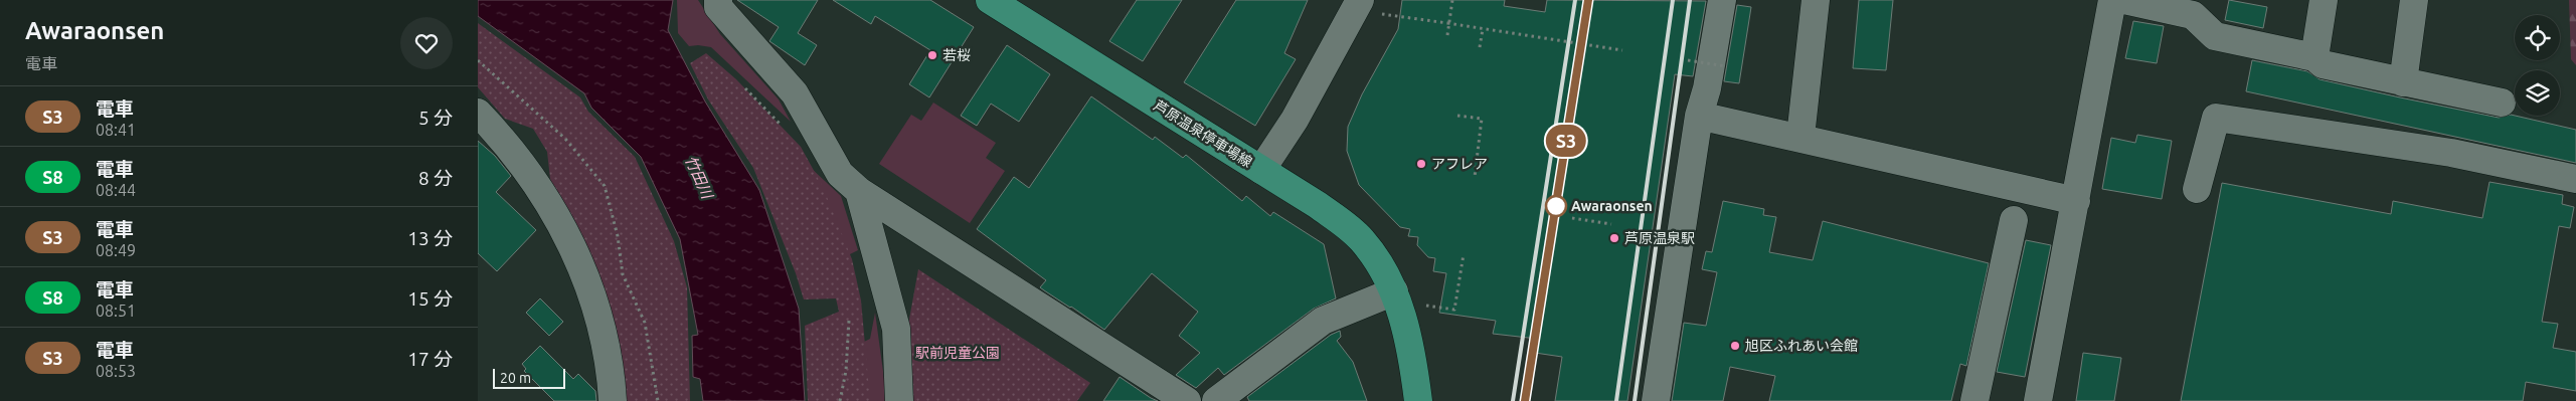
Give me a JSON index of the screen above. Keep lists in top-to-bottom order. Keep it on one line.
{"streets":{"main road":["芦原温泉停車場線"]},"water":["竹田川"],"parks":["駅前児童公園"],"places":["若桜","アフレア","Awaraonsen","芦原温泉駅","旭区ふれあい会館"],"scale_bar":"20 m","page":{"heading":["Awaraonsen","電車"],"on_map":"S3","list":[{"mark":"S3","name":"電車","note":"08:41","value":"5 分"},{"mark":"S8","name":"電車","note":"08:44","value":"8 分"},{"mark":"S3","name":"電車","note":"08:49","value":"13 分"},{"mark":"S8","name":"電車","note":"08:51","value":"15 分"},{"mark":"S3","name":"電車","note":"08:53","value":"17 分"}],"scale":"20 m"}}
